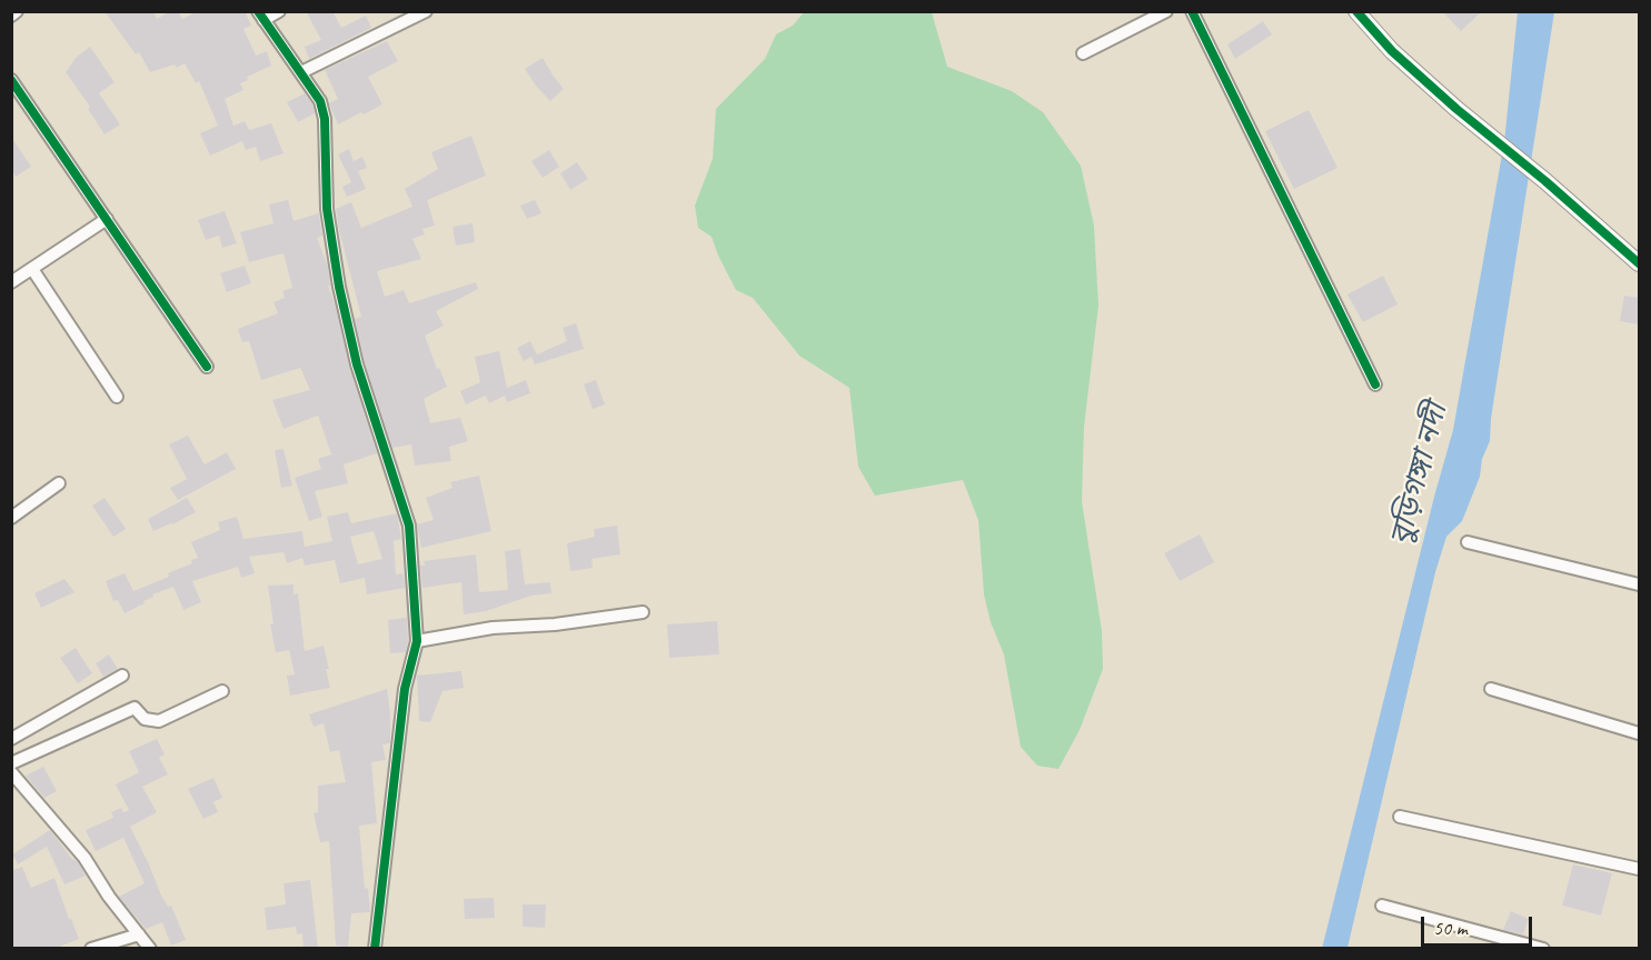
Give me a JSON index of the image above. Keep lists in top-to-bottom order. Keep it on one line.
{"water":["বুড়িগঙ্গা নদী"],"scale_bar":"50 m"}
